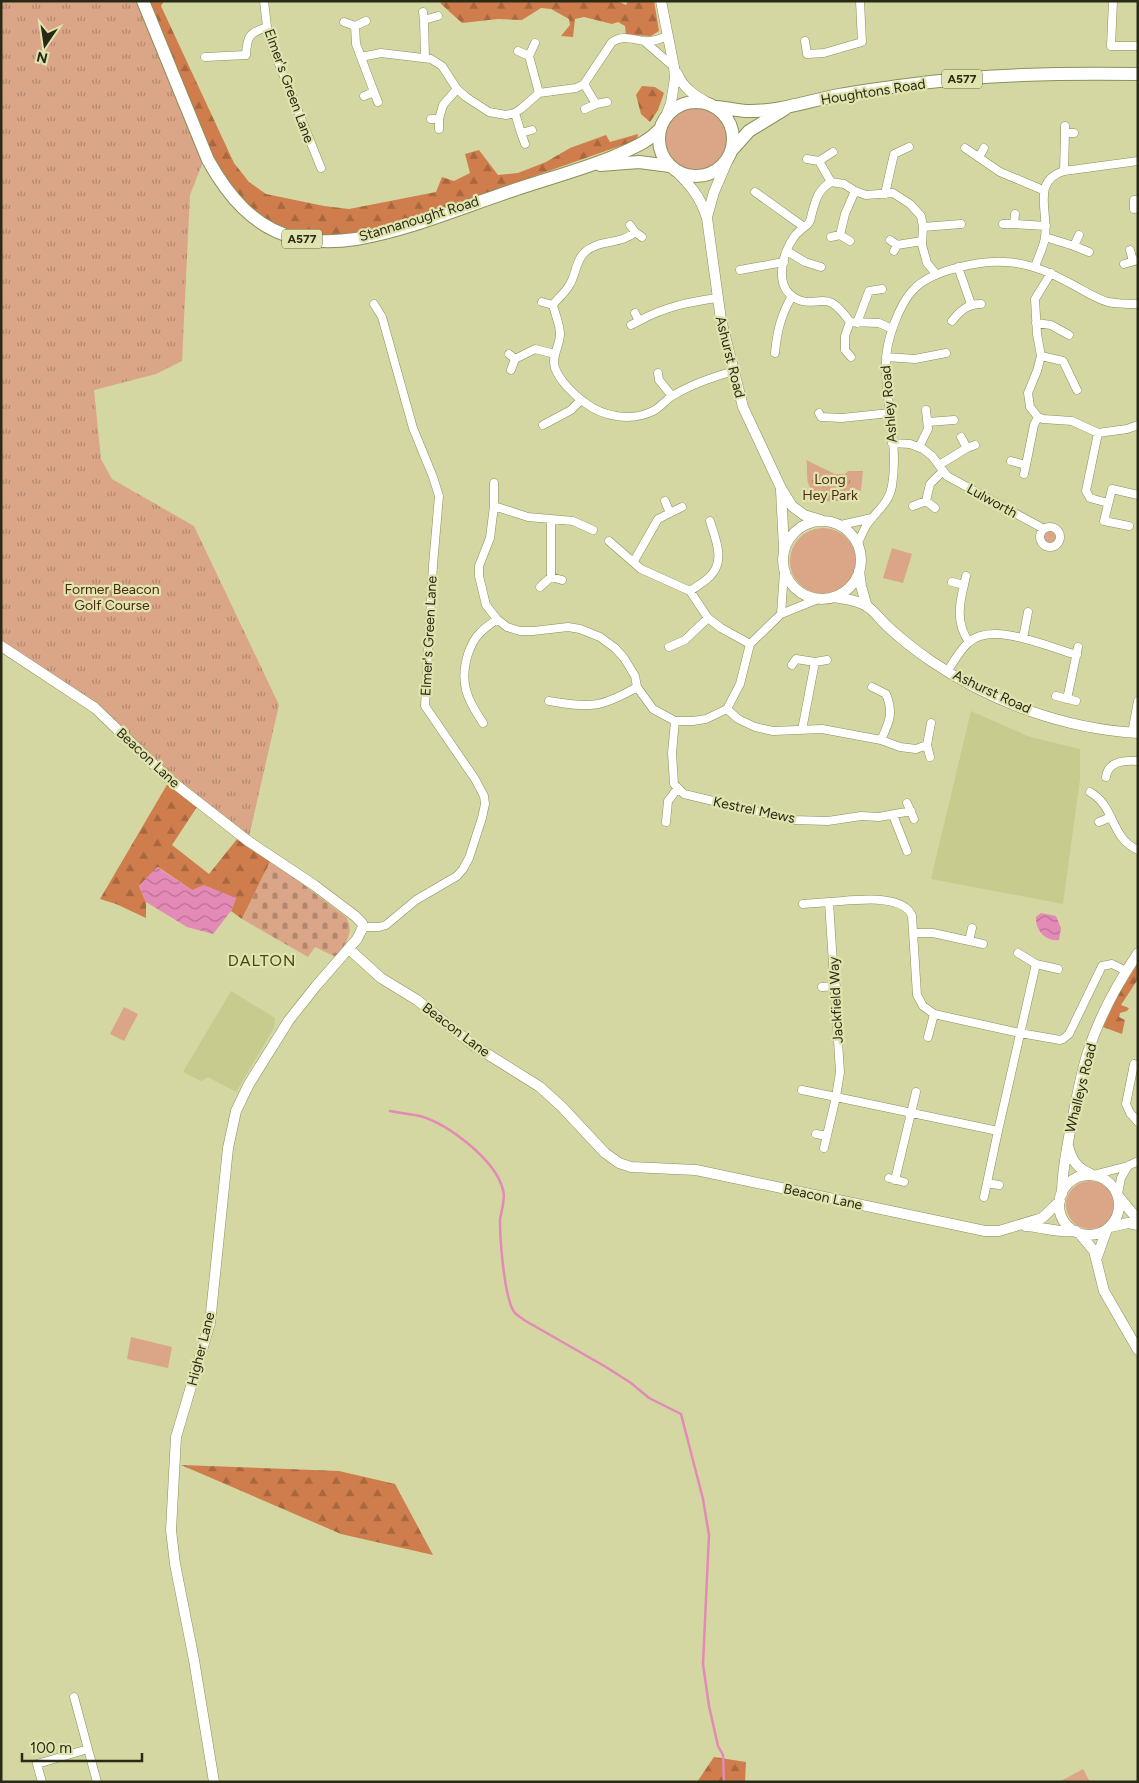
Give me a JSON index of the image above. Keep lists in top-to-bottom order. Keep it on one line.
{"streets":{"main road":["A577","Houghtons Road","Stannanought Road"],"street":["Elmer's Green Lane","Ashurst Road","Ashley Road","Lulworth","Beacon Lane","Kestrel Mews","Jackfield Way","Whalleys Road","Higher Lane"]},"crossings":[["A577","Houghtons Road"],["A577","Stannanought Road"],["A577","Ashurst Road"],["Elmer's Green Lane","Beacon Lane"],["Houghtons Road","Stannanought Road"],["Houghtons Road","Ashurst Road"],["Stannanought Road","Ashurst Road"],["Ashurst Road","Ashley Road"],["Beacon Lane","Whalleys Road"],["Beacon Lane","Higher Lane"]],"districts":["DALTON"],"parks":["Long Hey Park","Former Beacon Golf Course"],"scale_bar":"100 m","north":"bottom"}
